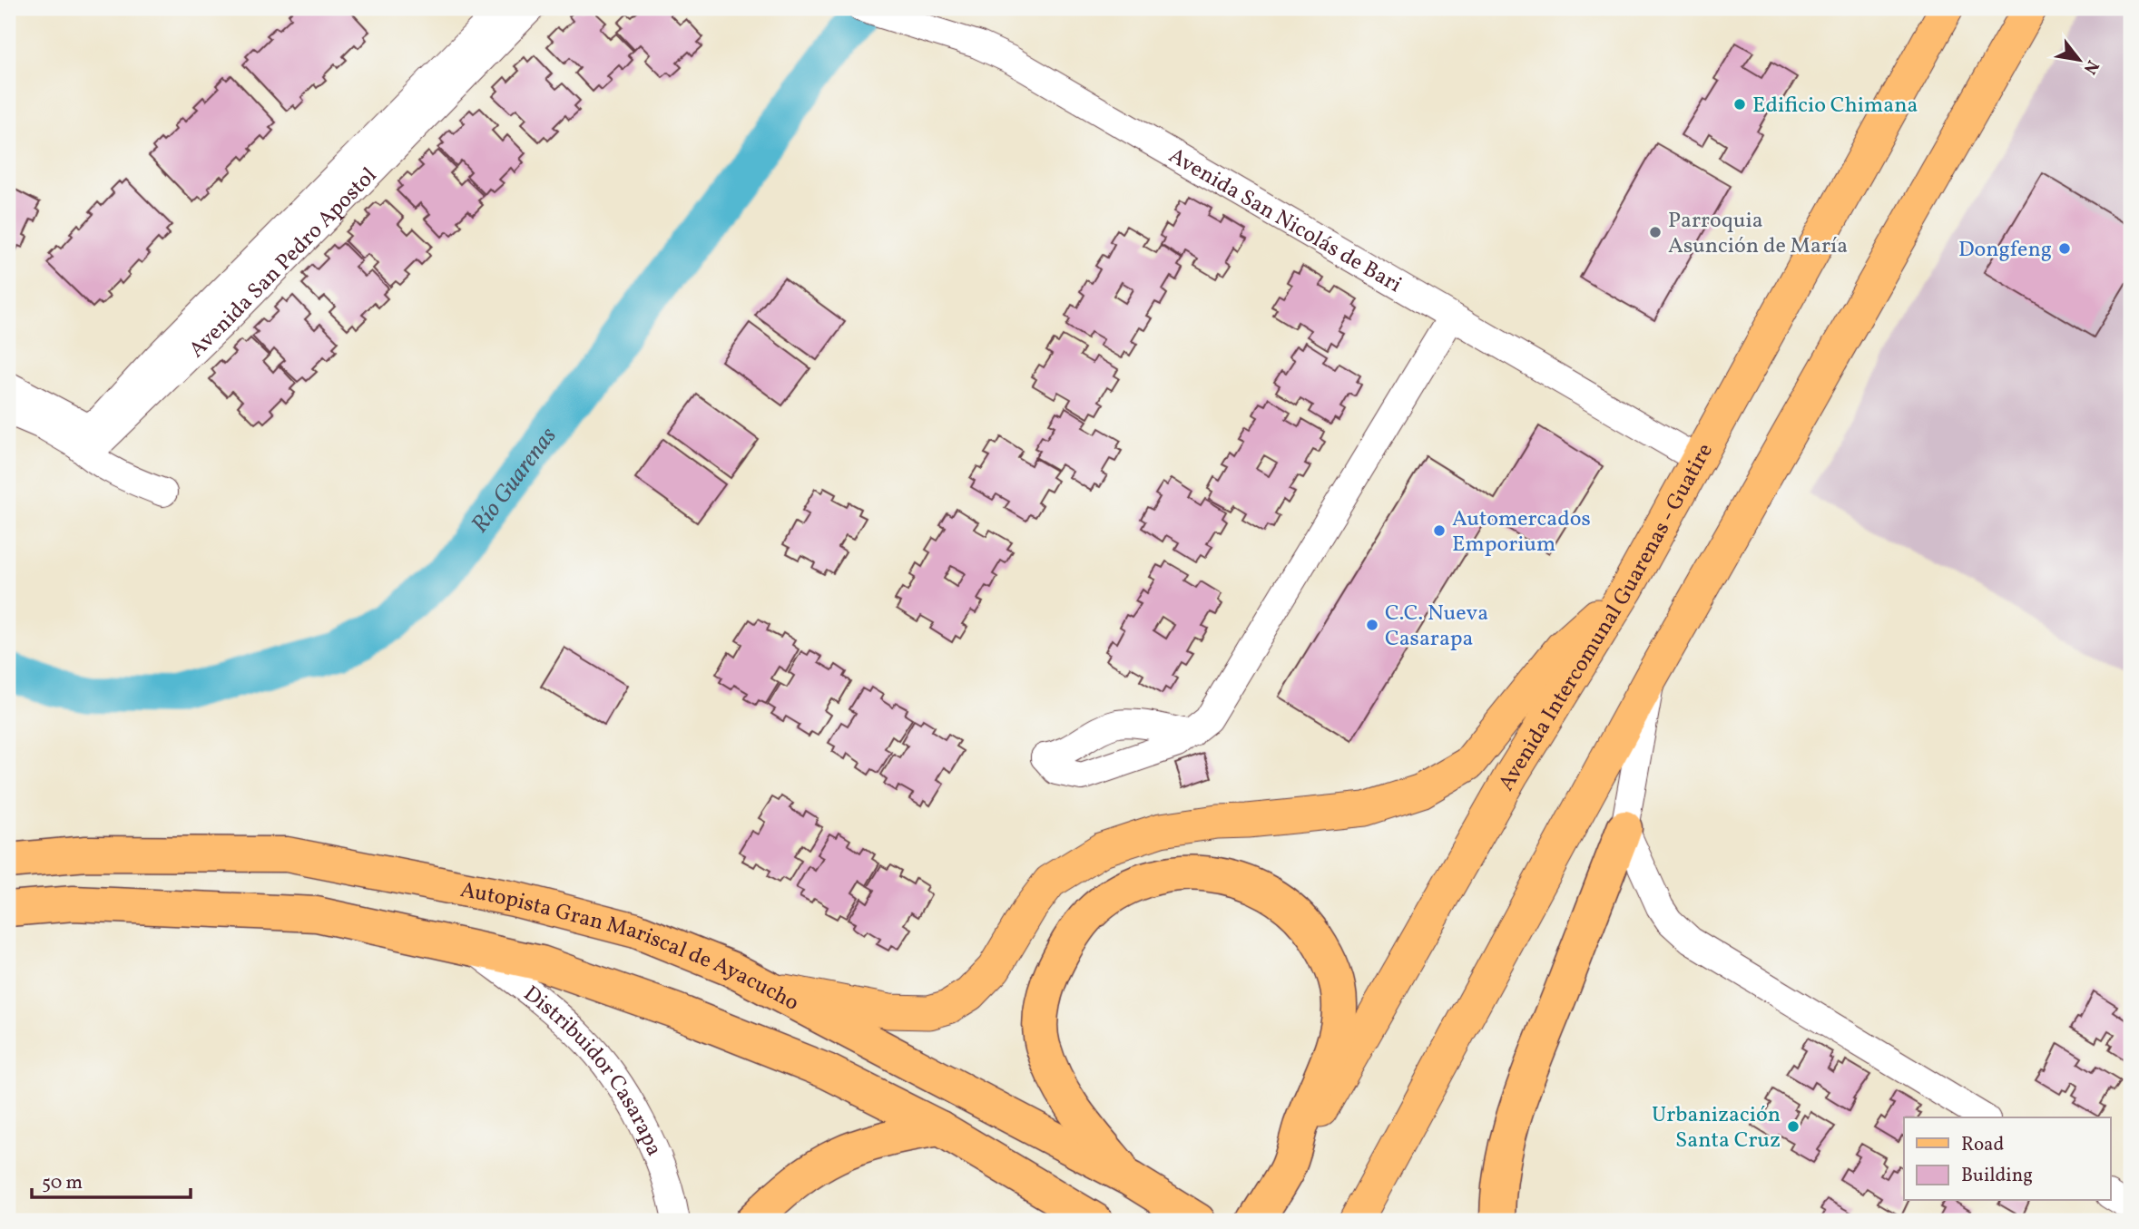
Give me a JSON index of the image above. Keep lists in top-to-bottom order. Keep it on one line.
{"streets":{"highway":["Avenida Intercomunal Guarenas - Guatire","Autopista Gran Mariscal de Ayacucho"],"street":["Avenida San Nicolás de Bari","Avenida San Pedro Apostol","Distribuidor Casarapa"]},"crossings":[["Avenida San Nicolás de Bari","Avenida Intercomunal Guarenas - Guatire"],["Autopista Gran Mariscal de Ayacucho","Distribuidor Casarapa"]],"water":["Río Guarenas"],"places":["Edificio Chimana","Parroquia Asunción de María","Dongfeng","Automercados Emporium","C.C. Nueva Casarapa","Urbanización Santa Cruz"],"legend":["Road","Building"],"scale_bar":"50 m","north":"bottom right"}
